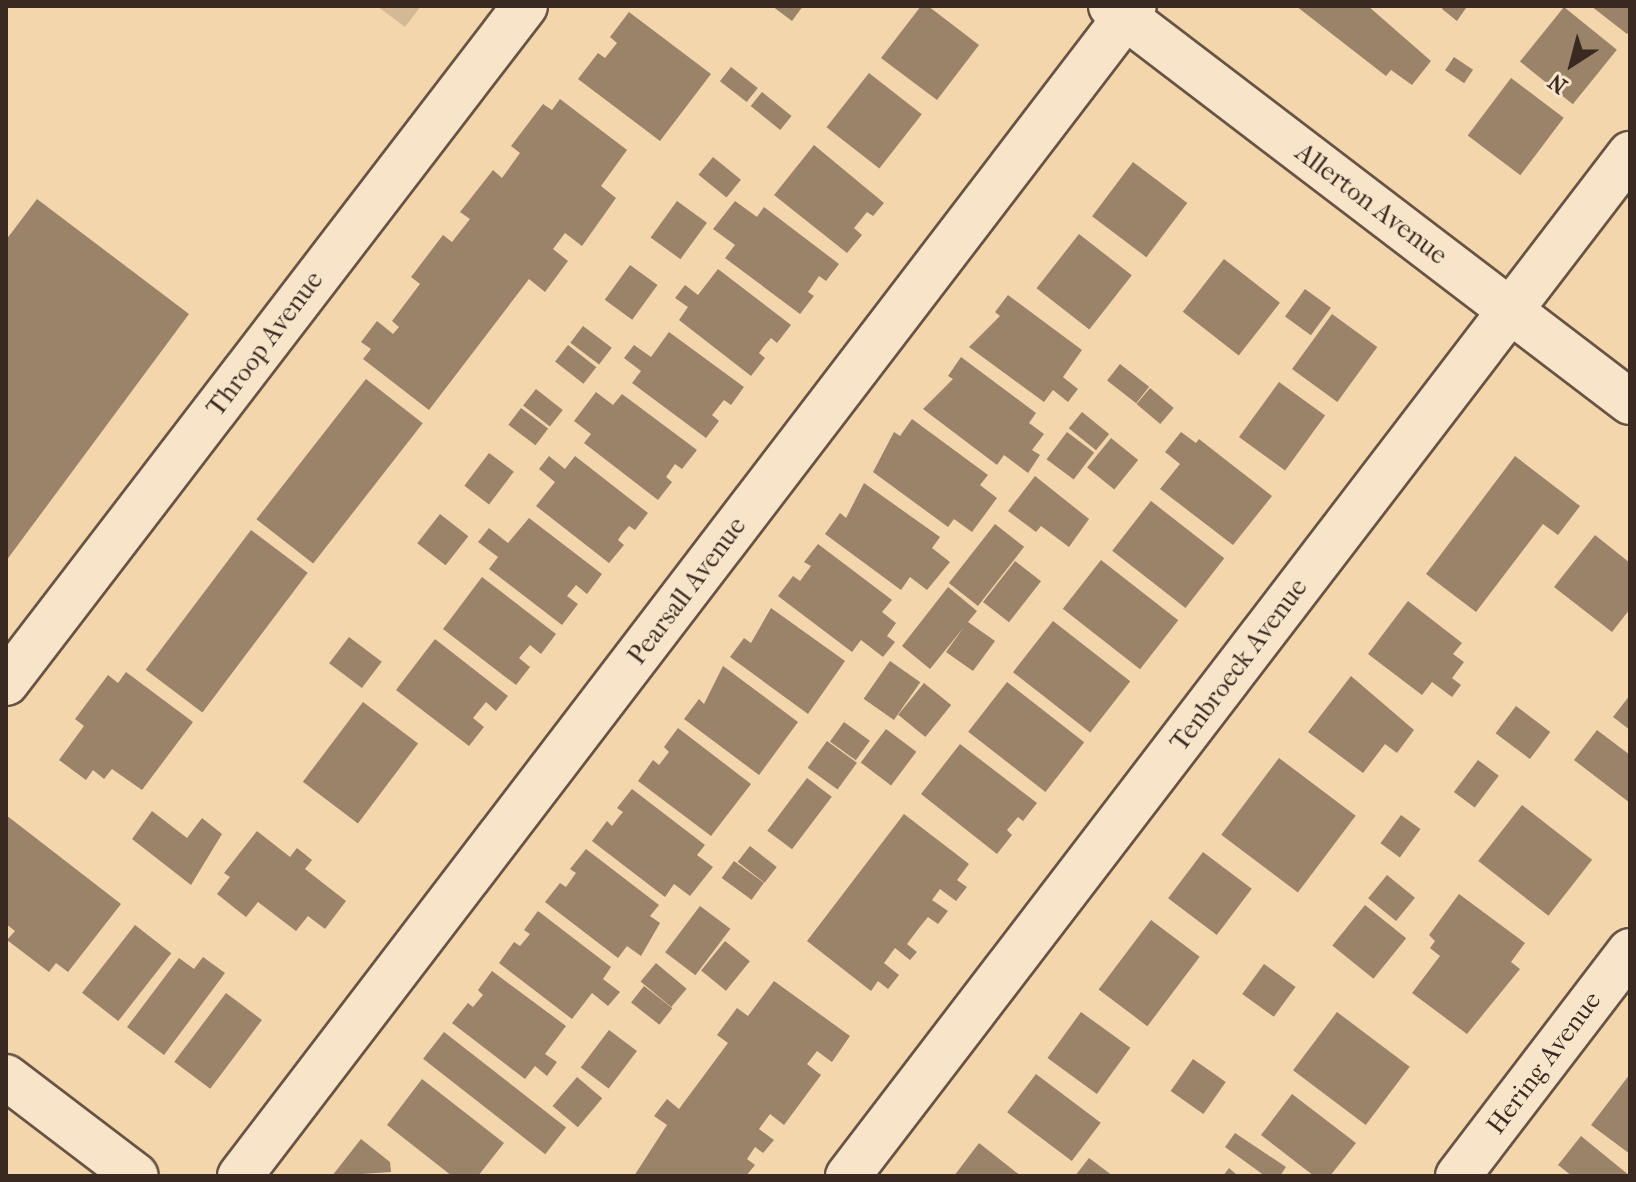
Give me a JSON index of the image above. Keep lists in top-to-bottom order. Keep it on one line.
{"streets":{"street":["Allerton Avenue","Throop Avenue","Pearsall Avenue","Tenbroeck Avenue","Hering Avenue"]},"crossings":[["Allerton Avenue","Pearsall Avenue"],["Allerton Avenue","Tenbroeck Avenue"]],"north":"bottom left"}
